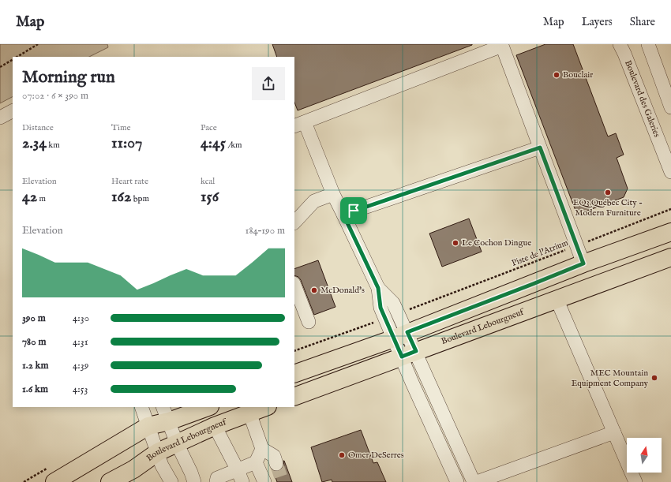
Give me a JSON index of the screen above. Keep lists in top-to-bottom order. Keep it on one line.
{"streets":{"main road":["Boulevard Lebourgneuf"],"street":["Boulevard des Galeries"],"path":["Piste de l'Atrium"]},"places":["Bouclair","EQ3 Québec City - Modern Furniture","Le Cochon Dingue","McDonald's","MEC Mountain Equipment Company","Omer DeSerres"],"north":"top","page":{"header":"Map","nav":["Map","Layers","Share"],"heading":["Morning run","07:02 · 6 × 390 m"],"stats":[["Distance","2.34 km"],["Time","11:07"],["Pace","4:45 /km"],["Elevation","42 m"],["Heart rate","162 bpm"],["kcal","156"]],"chart":["Elevation","184–190 m"],"list":[{"name":"390 m","note":"4:30"},{"name":"780 m","note":"4:31"},{"name":"1.2 km","note":"4:39"},{"name":"1.6 km","note":"4:53"}]}}
